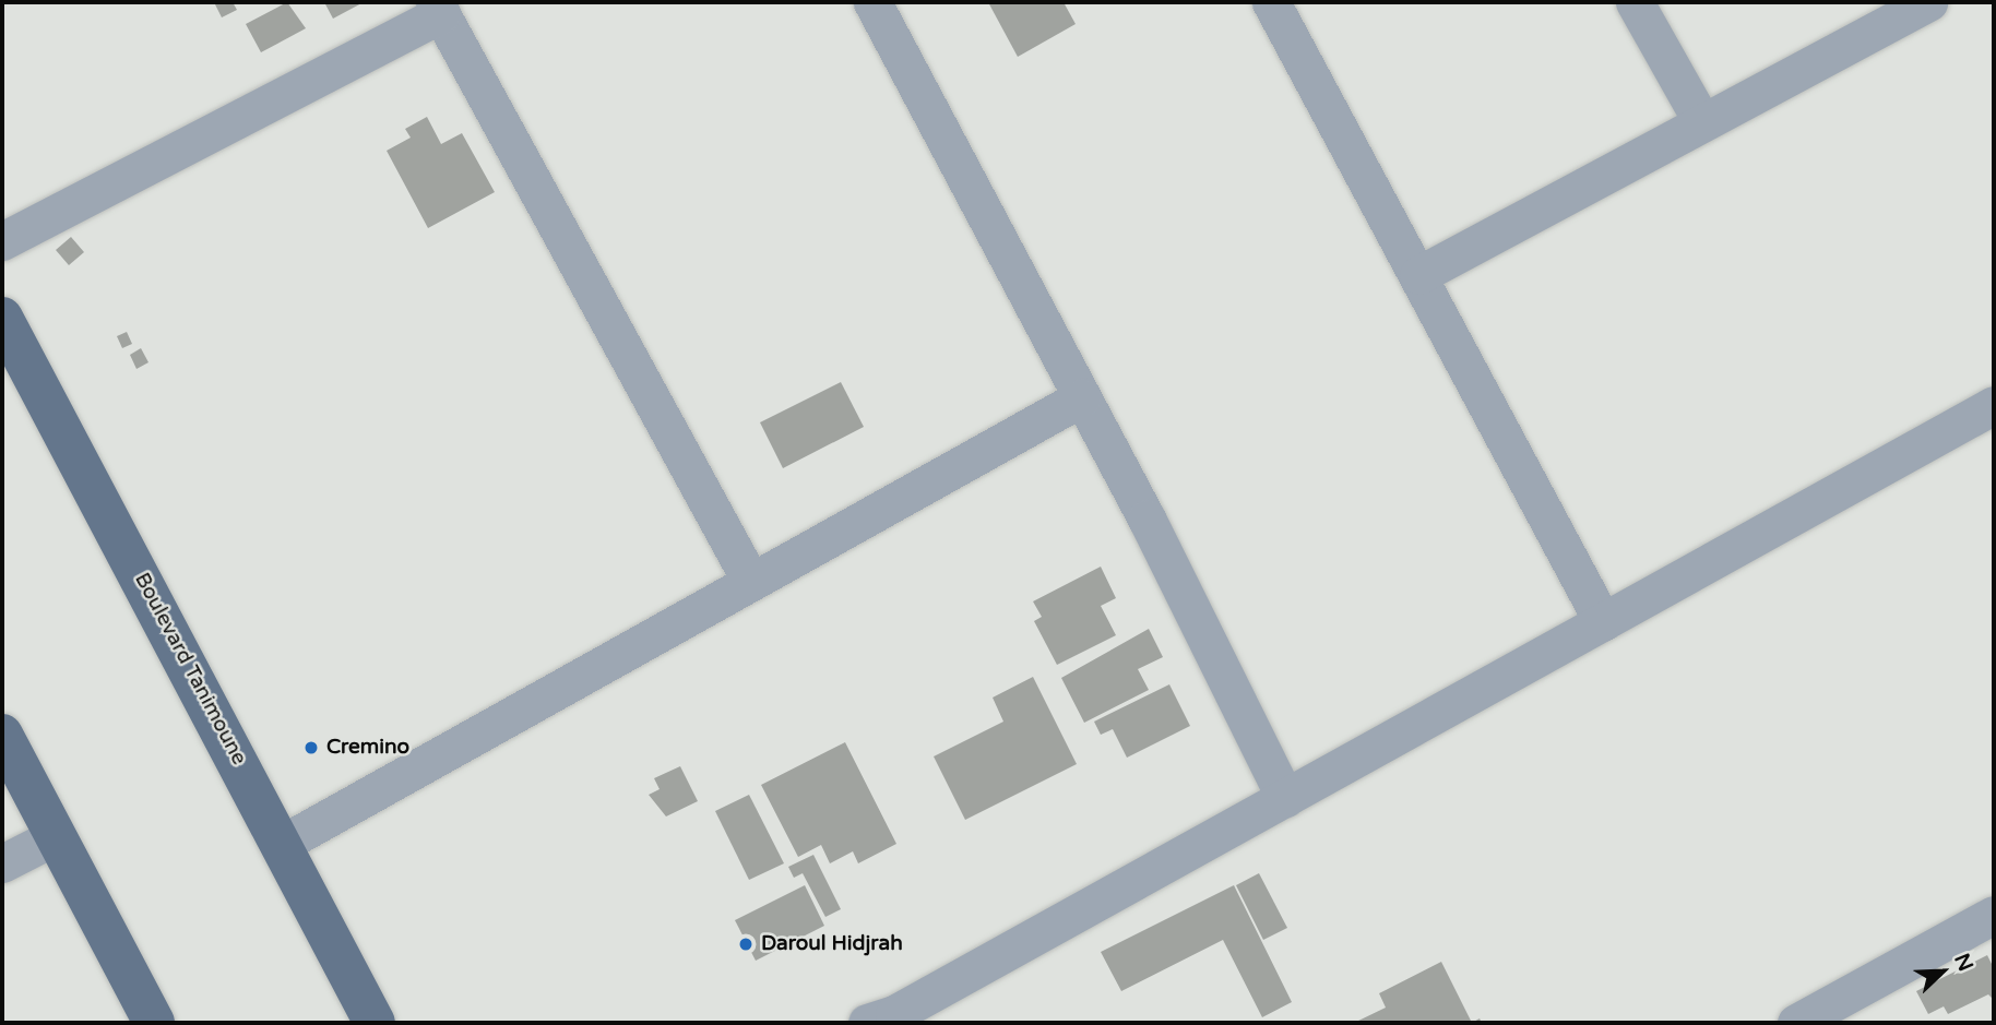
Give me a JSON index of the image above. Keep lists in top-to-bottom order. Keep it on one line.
{"streets":{"main road":["Boulevard Tanimoune"]},"places":["Cremino","Daroul Hidjrah"],"north":"top right"}
